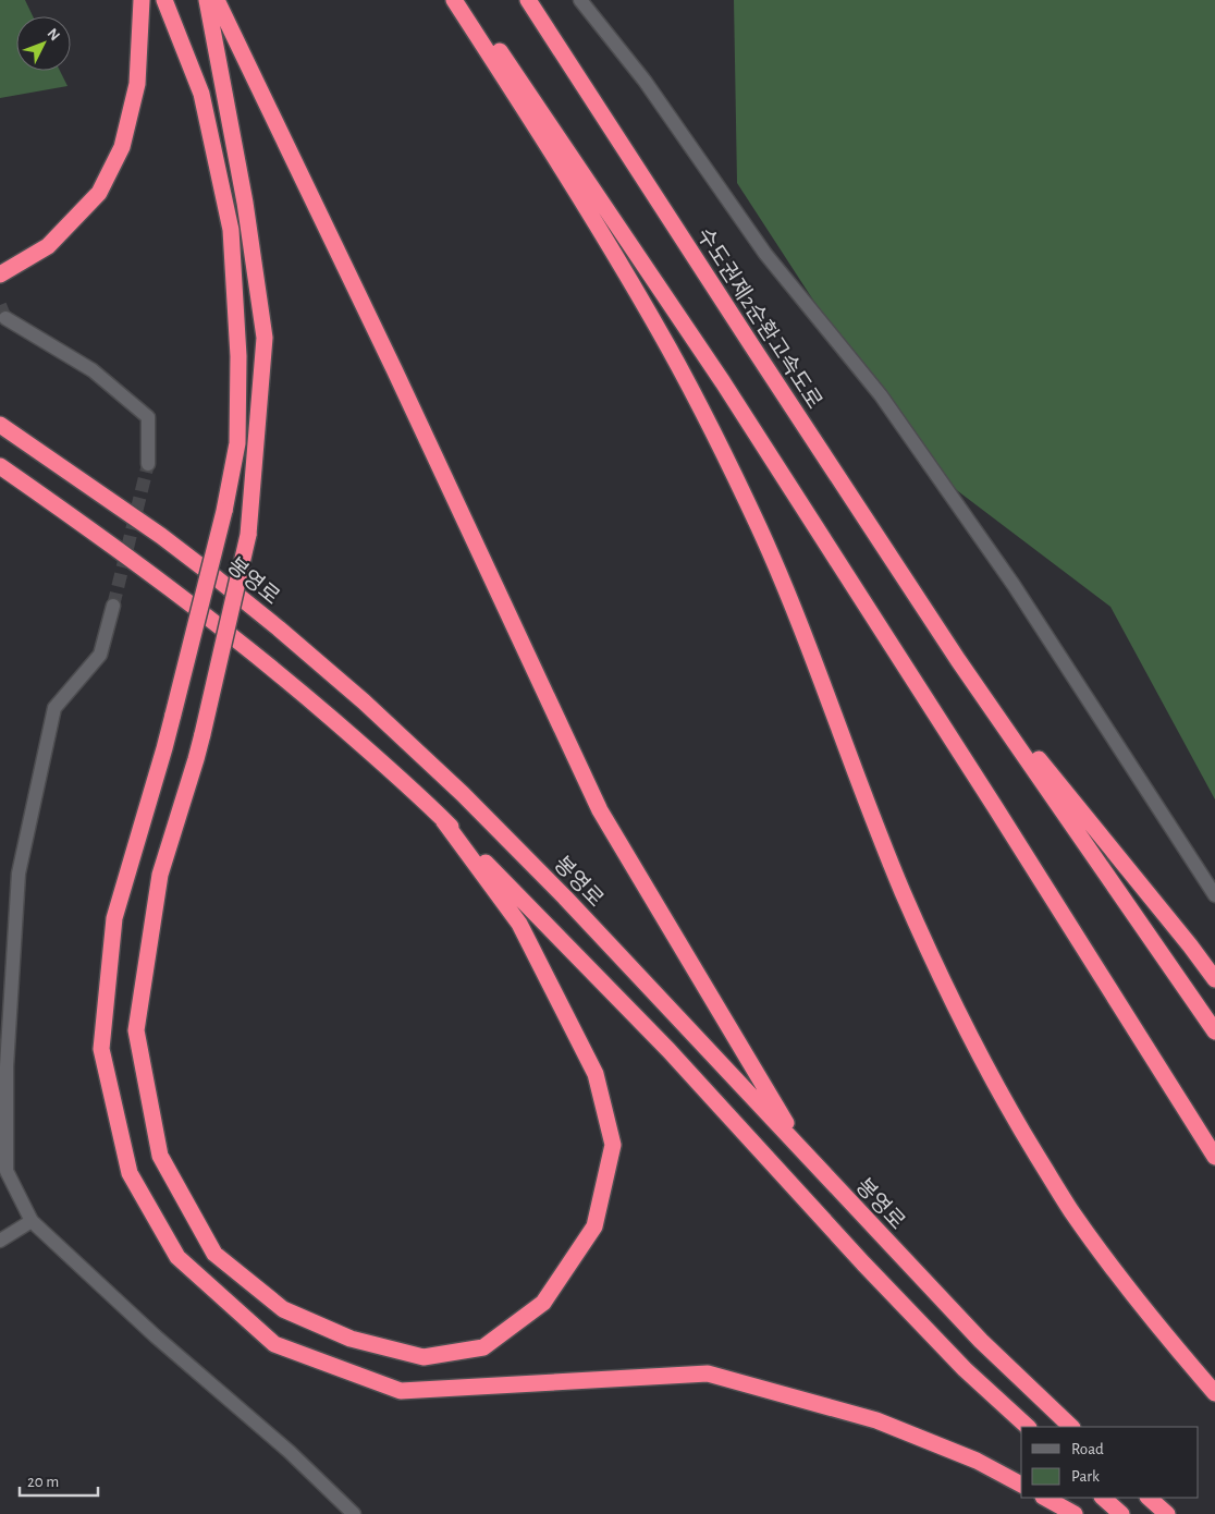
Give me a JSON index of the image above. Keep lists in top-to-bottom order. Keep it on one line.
{"streets":{"highway":["수도권제2순환고속도로","봉영로"]},"legend":["Road","Park"],"scale_bar":"20 m","north":"top right"}
